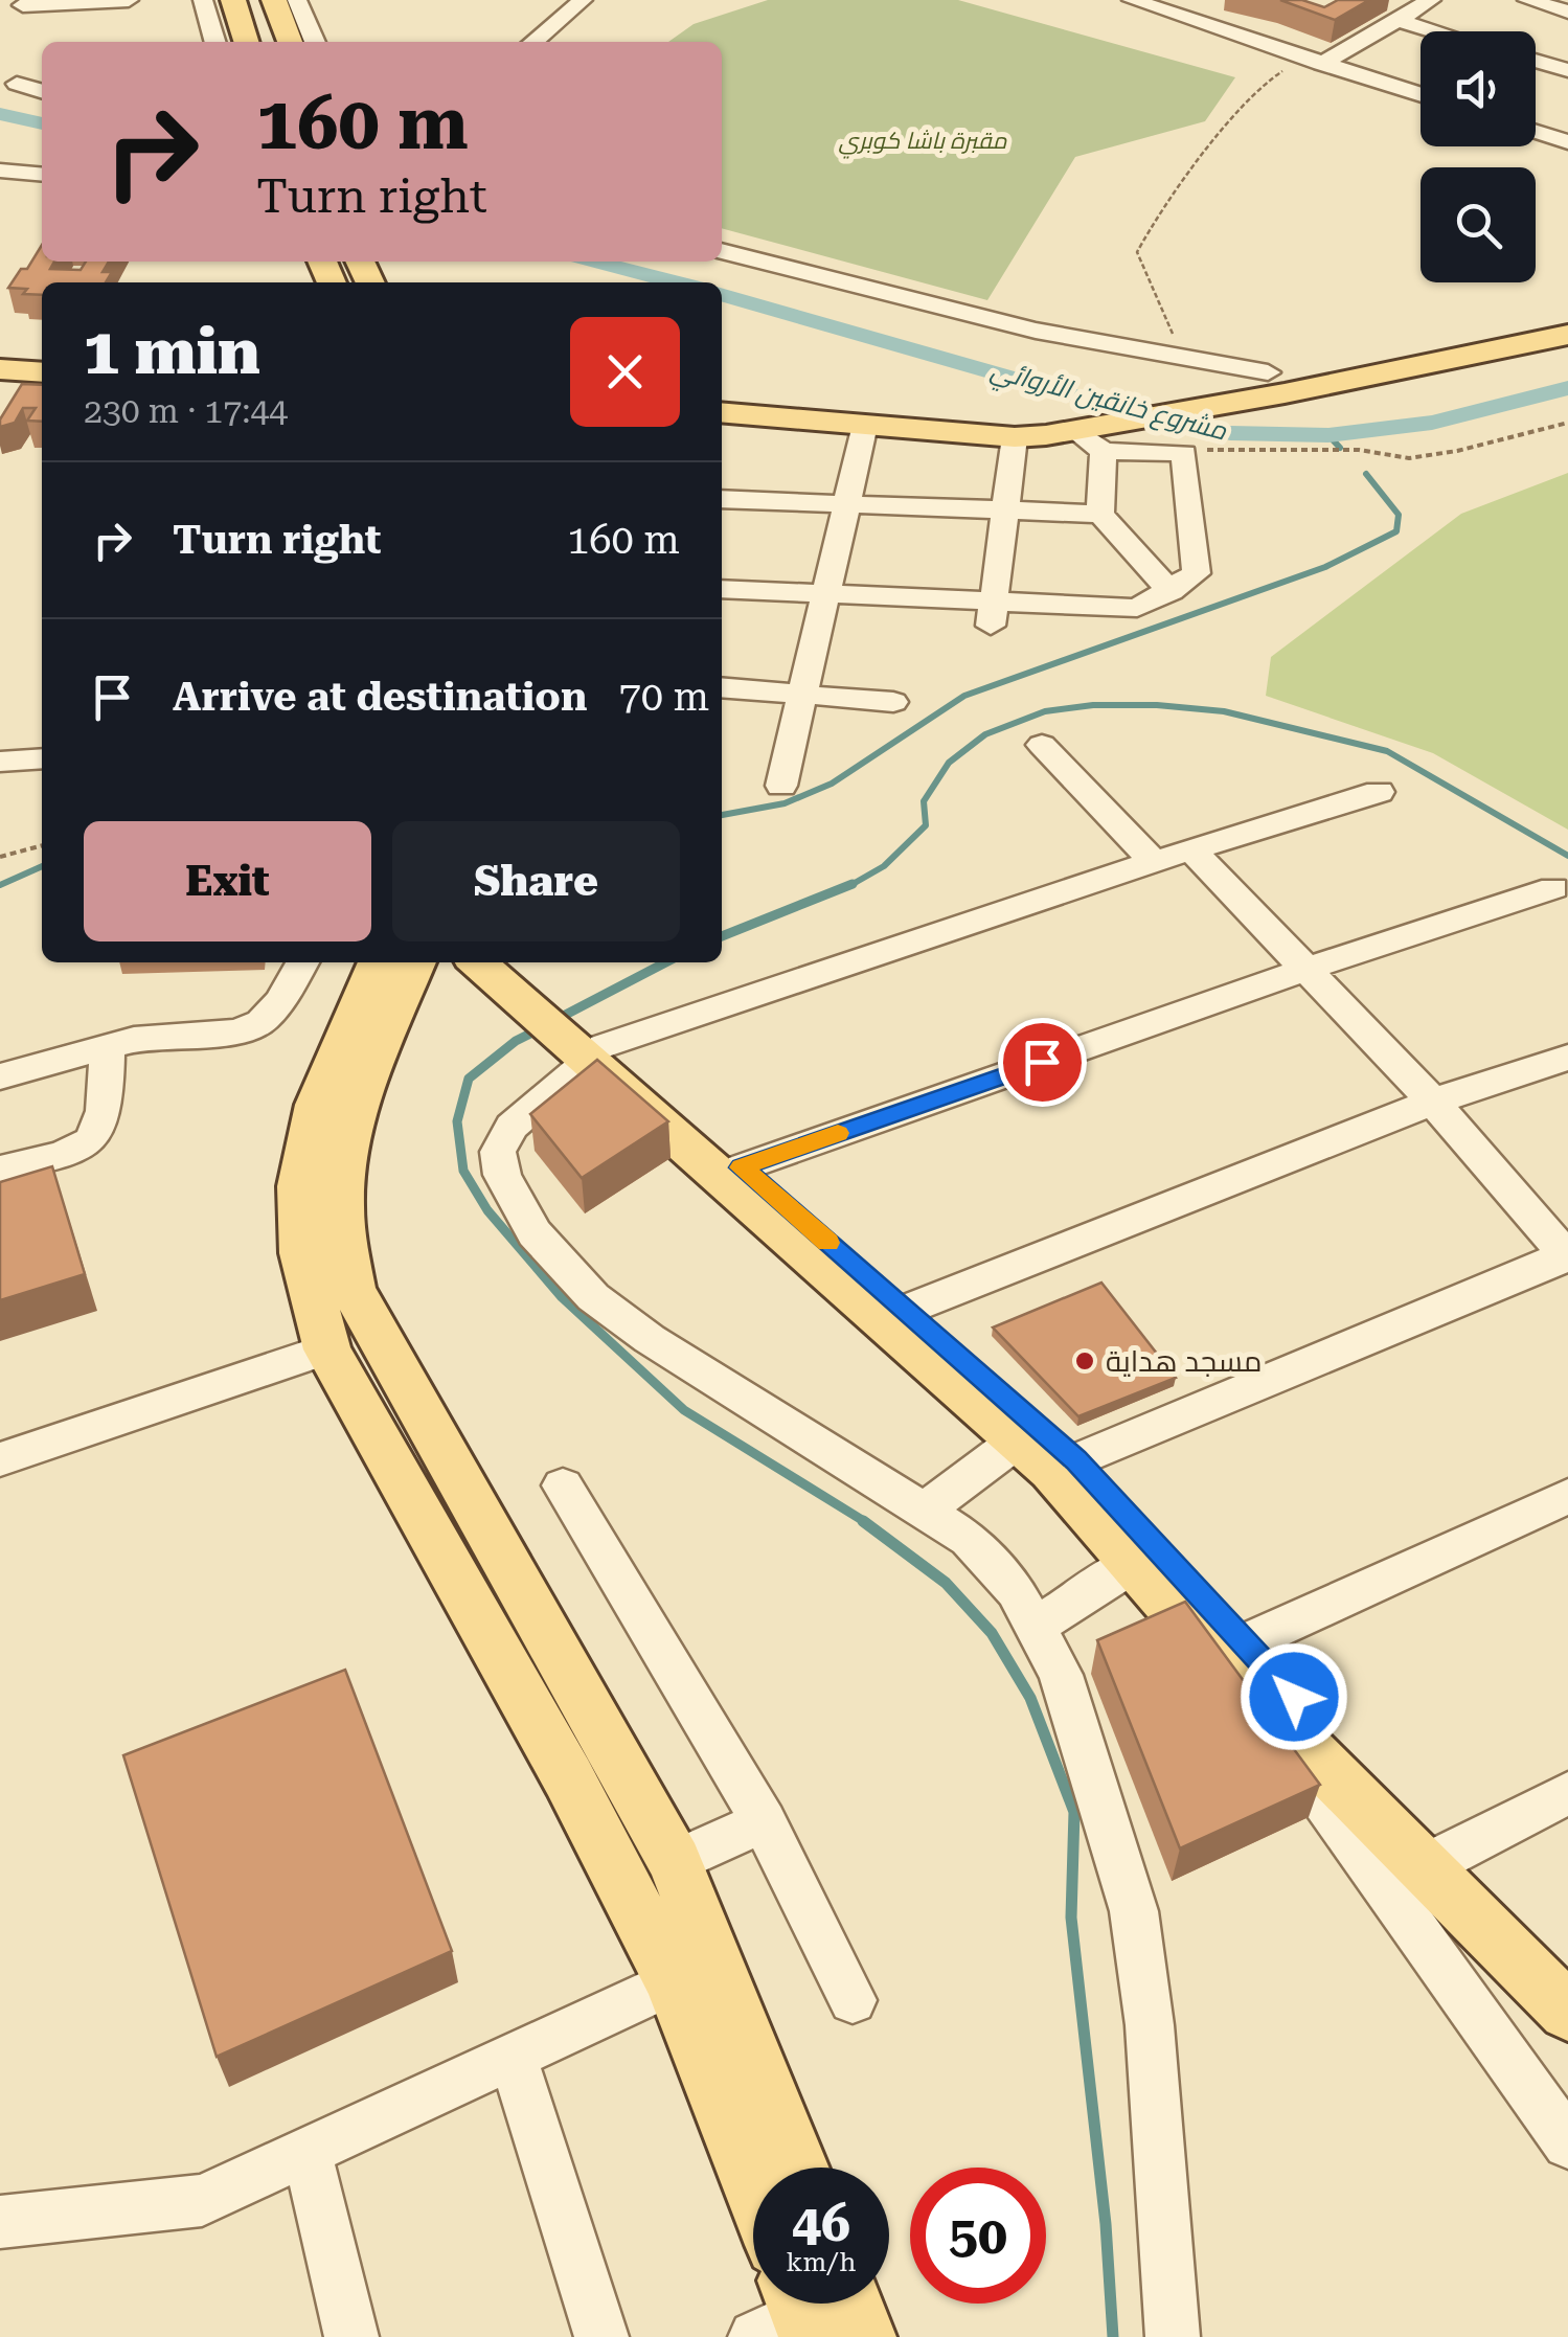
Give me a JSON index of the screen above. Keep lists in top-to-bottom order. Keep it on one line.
{"water":["مشروع خانقين الأروائي"],"parks":["مقبرة باشا كوبري"],"places":["مسجد هداية"],"page":{"turn":["160 m","Turn right"],"heading":["1 min","230 m · 17:44"],"list":[{"name":"Turn right","value":"160 m"},{"name":"Arrive at destination","value":"70 m"}],"buttons":["Exit","Share"],"speed":"46 km/h","limit":"50"}}
